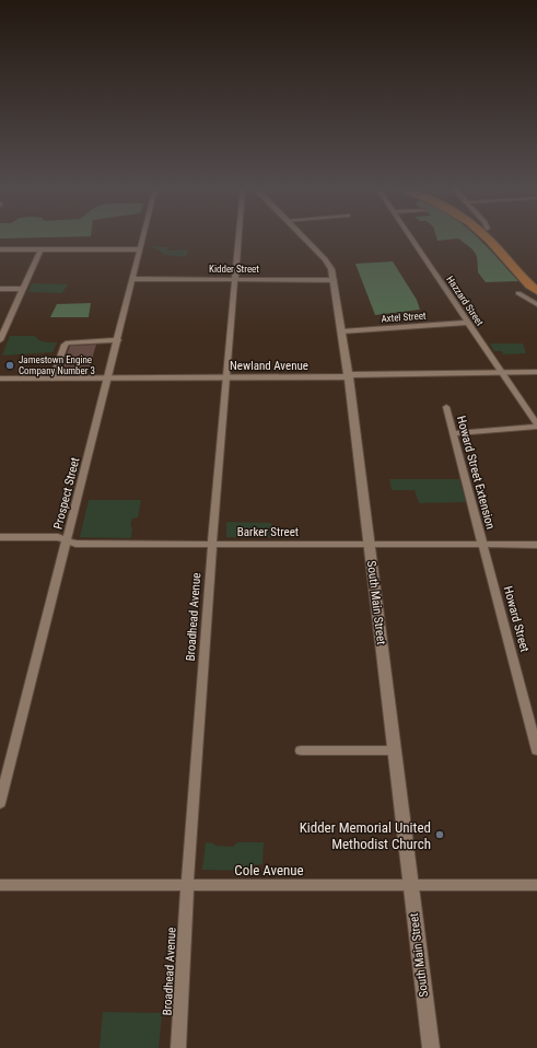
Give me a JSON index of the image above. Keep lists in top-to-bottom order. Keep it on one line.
{"streets":{"street":["Kidder Street","Hazzard Street","Axtel Street","Newland Avenue","Howard Street Extension","Prospect Street","Barker Street","South Main Street","Broadhead Avenue","Howard Street","Cole Avenue"]},"crossings":[["Kidder Street","Prospect Street"],["Kidder Street","South Main Street"],["Kidder Street","Broadhead Avenue"],["Hazzard Street","Axtel Street"],["Hazzard Street","Newland Avenue"],["Axtel Street","South Main Street"],["Newland Avenue","Prospect Street"],["Newland Avenue","South Main Street"],["Newland Avenue","Broadhead Avenue"],["Howard Street Extension","Barker Street"],["Howard Street Extension","Howard Street"],["Prospect Street","Barker Street"],["Barker Street","South Main Street"],["Barker Street","Broadhead Avenue"],["Barker Street","Howard Street"],["South Main Street","Cole Avenue"],["Broadhead Avenue","Cole Avenue"]],"places":["Jamestown Engine Company Number 3","Kidder Memorial United Methodist Church"]}
